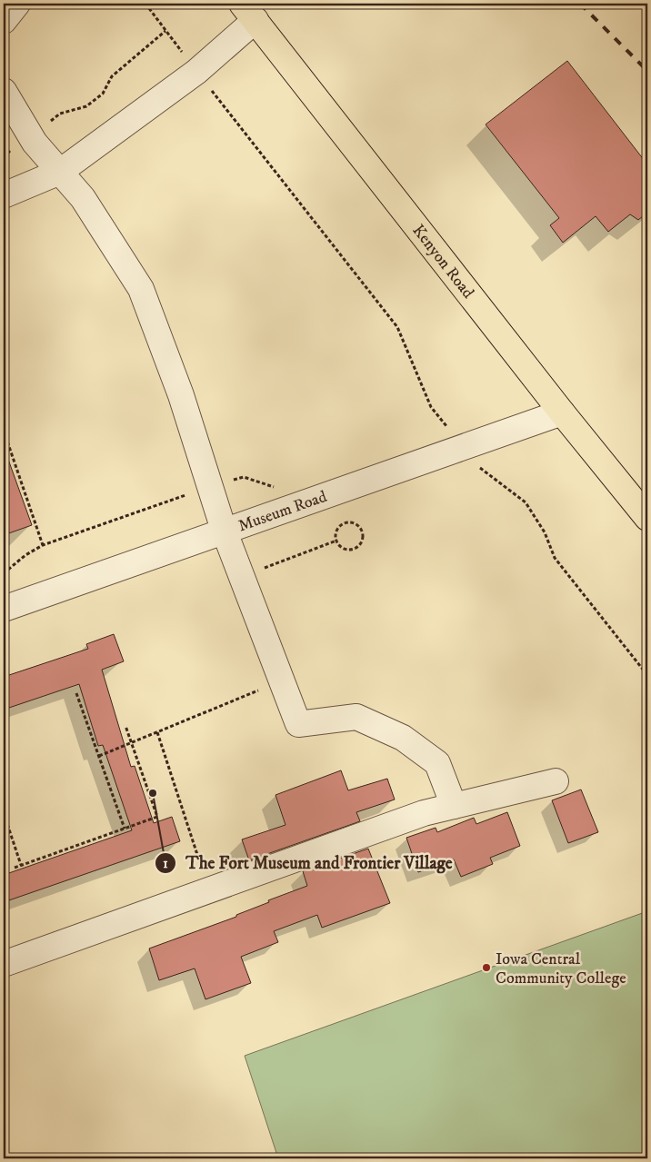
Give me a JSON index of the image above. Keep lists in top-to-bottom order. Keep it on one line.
{"streets":{"main road":["Kenyon Road"],"street":["Museum Road"]},"crossings":[["Kenyon Road","Museum Road"]],"places":["The Fort Museum and Frontier Village","Iowa Central Community College"]}
